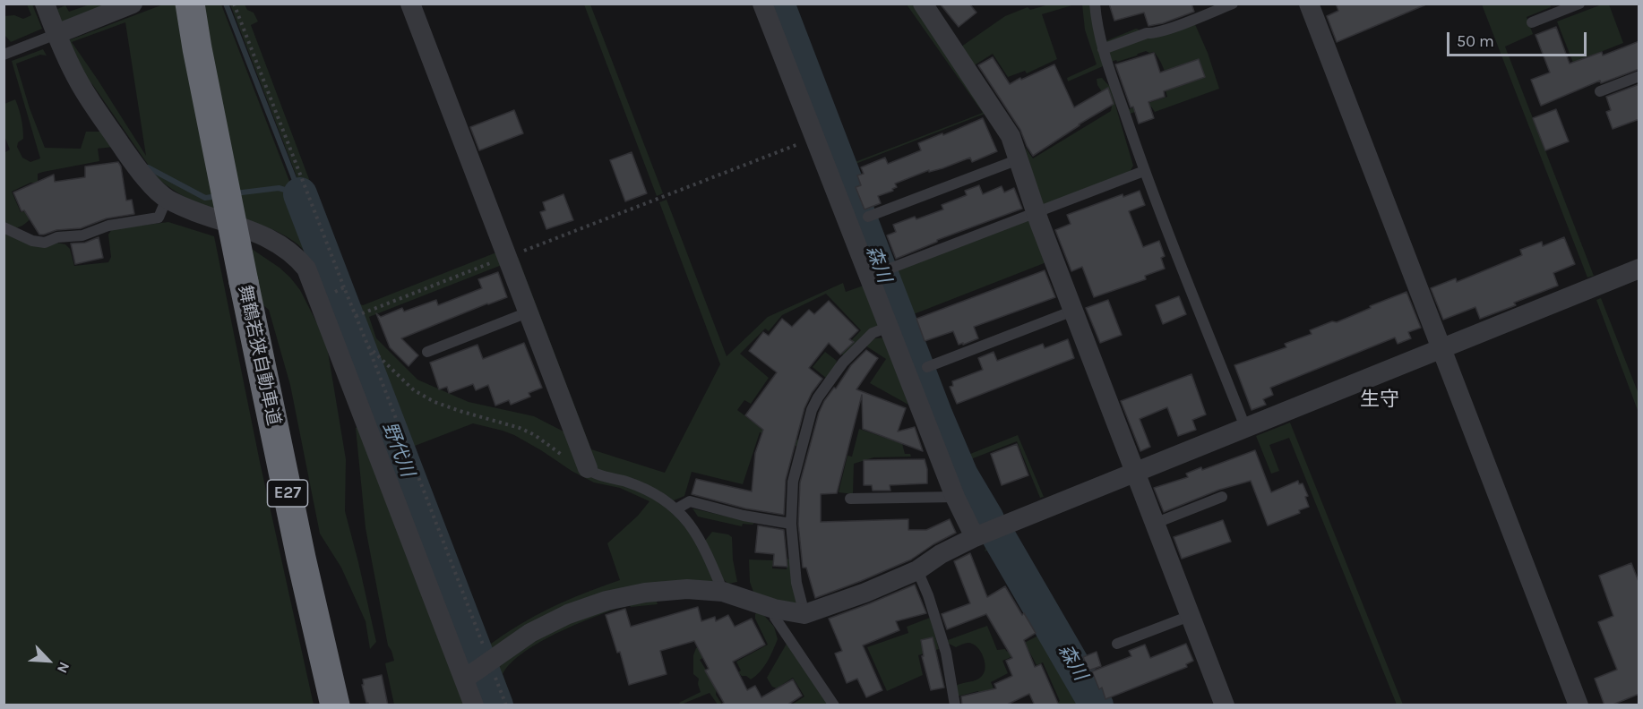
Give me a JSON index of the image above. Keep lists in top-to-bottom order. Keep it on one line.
{"streets":{"highway":["舞鶴若狭自動車道","E27"]},"districts":["生守"],"water":["森川","野代川"],"scale_bar":"50 m","north":"bottom right"}
